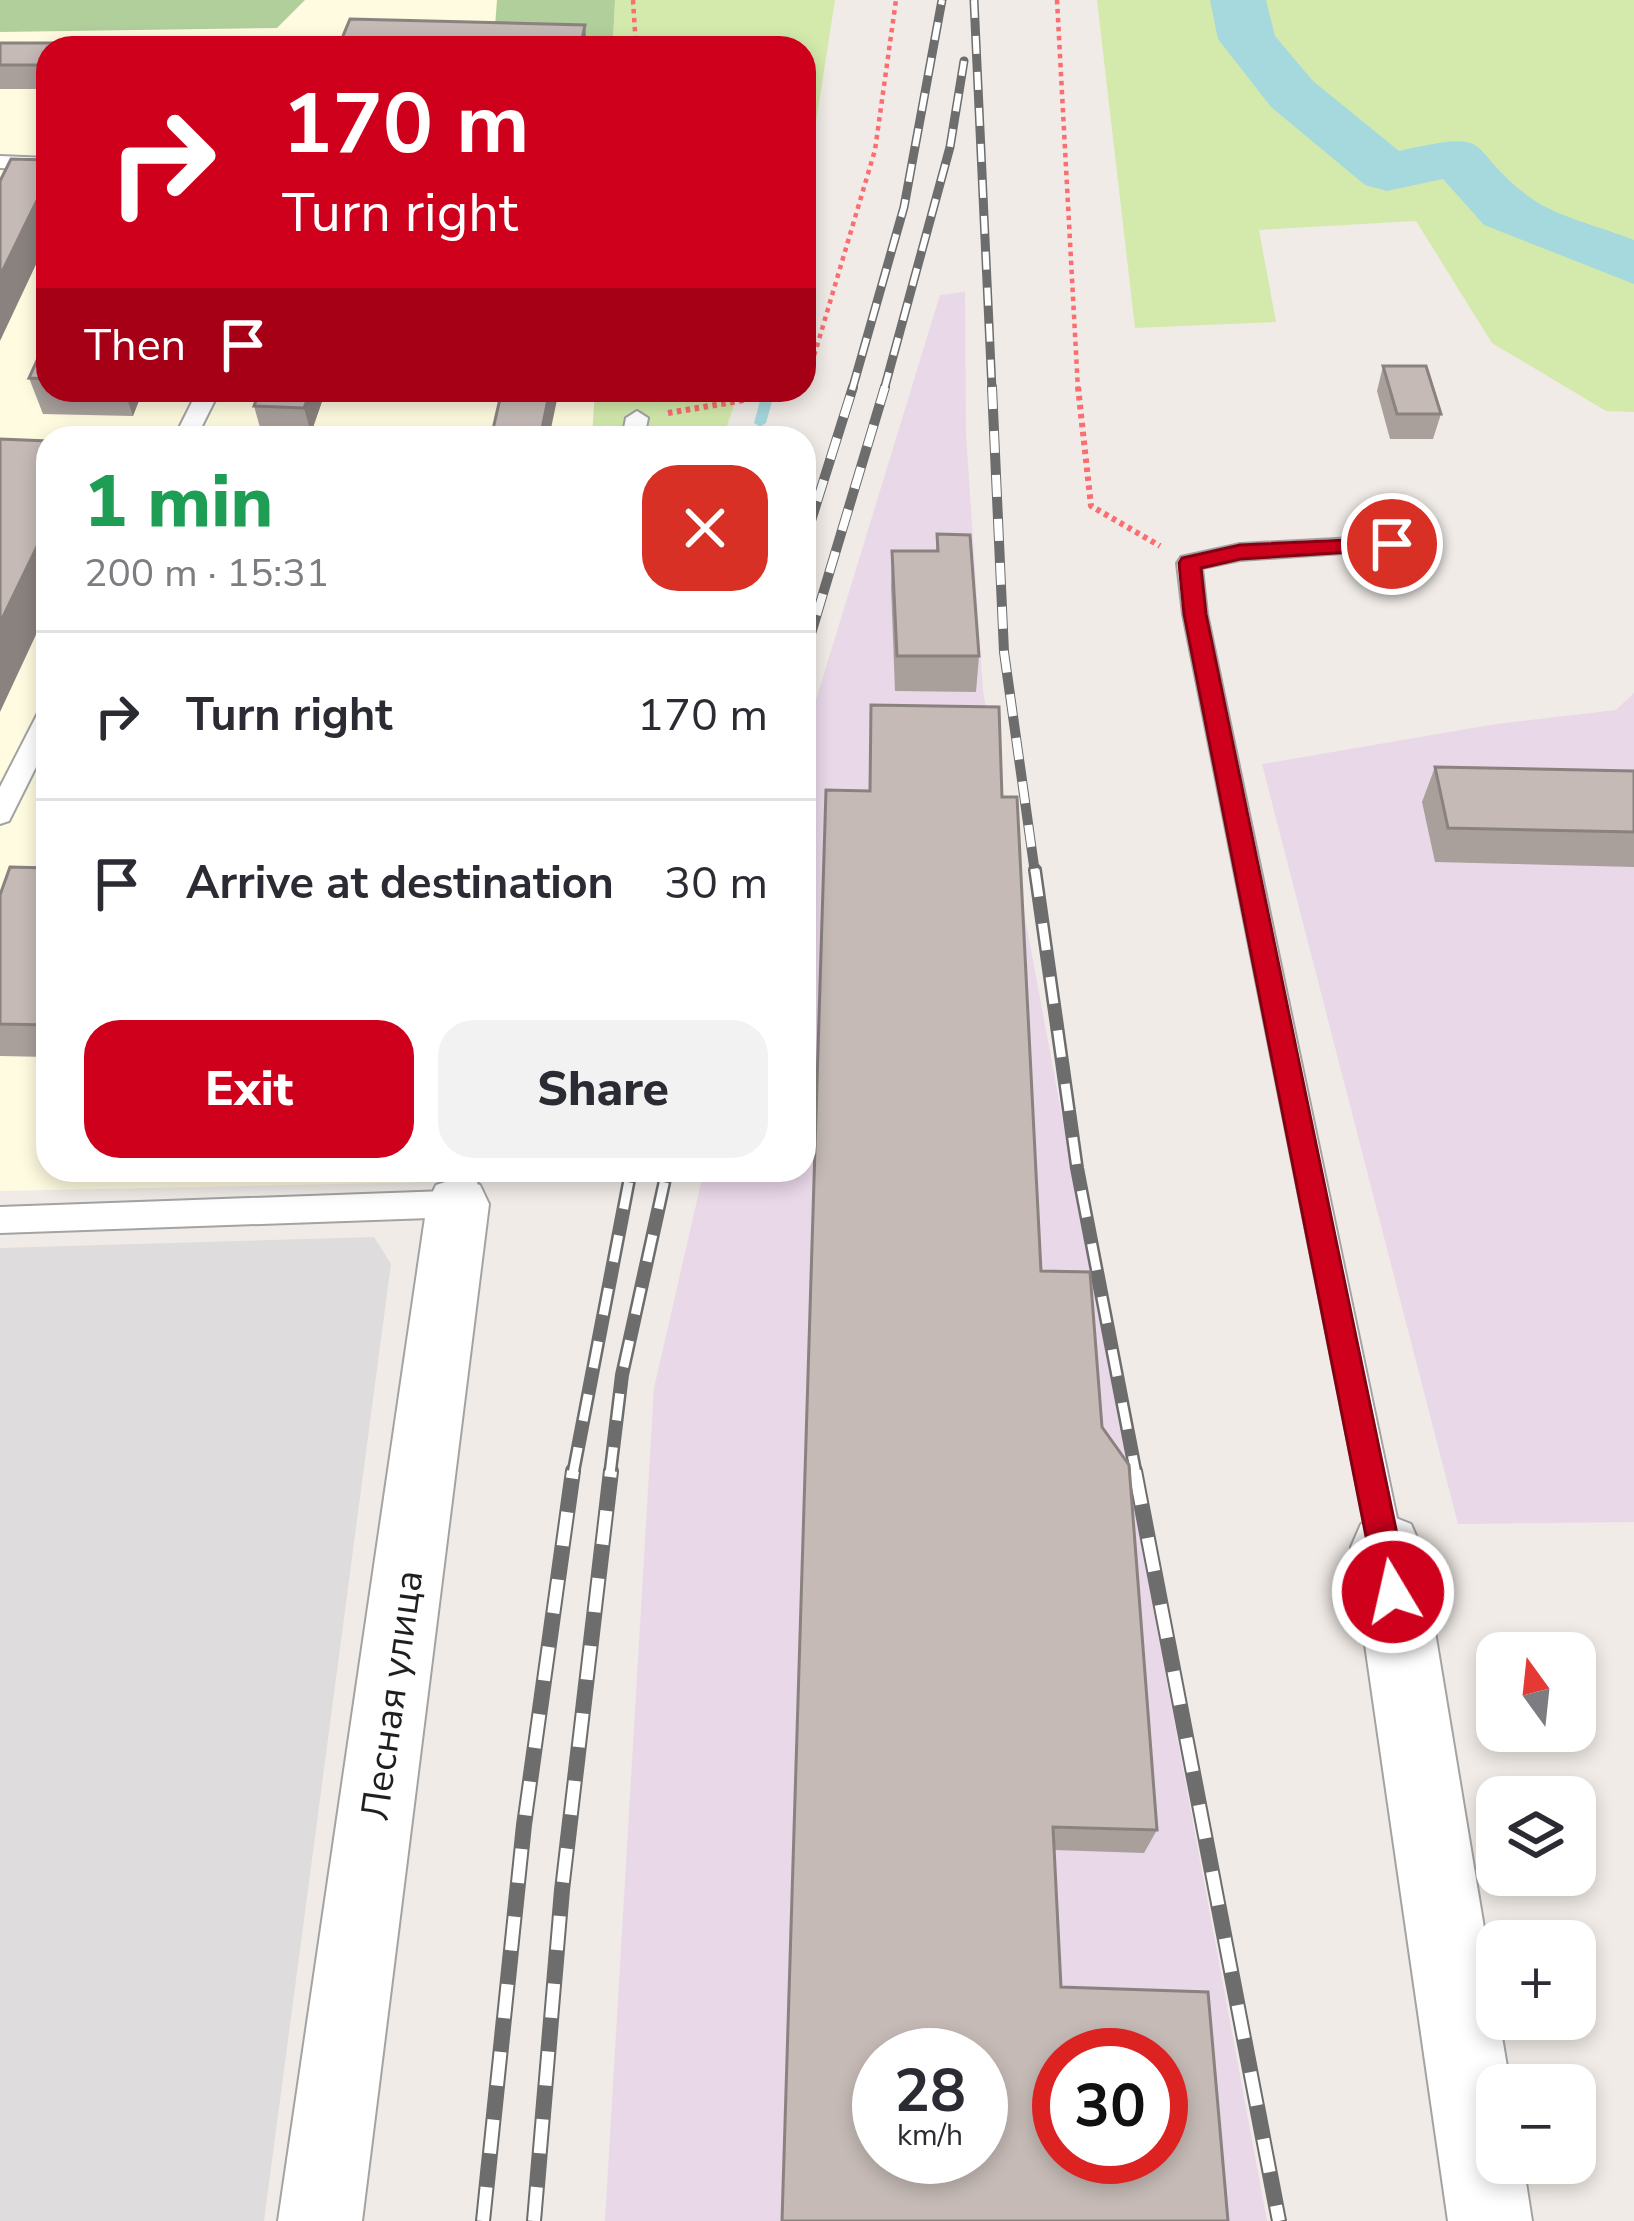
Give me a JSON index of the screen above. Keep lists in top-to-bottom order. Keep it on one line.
{"streets":{"street":["Лесная улица"]},"north":"top","page":{"turn":["170 m","Turn right"],"then":"Then","heading":["1 min","200 m · 15:31"],"list":[{"name":"Turn right","value":"170 m"},{"name":"Arrive at destination","value":"30 m"}],"buttons":["Exit","Share"],"map_buttons":["+","−"],"speed":"28 km/h","limit":"30"}}
